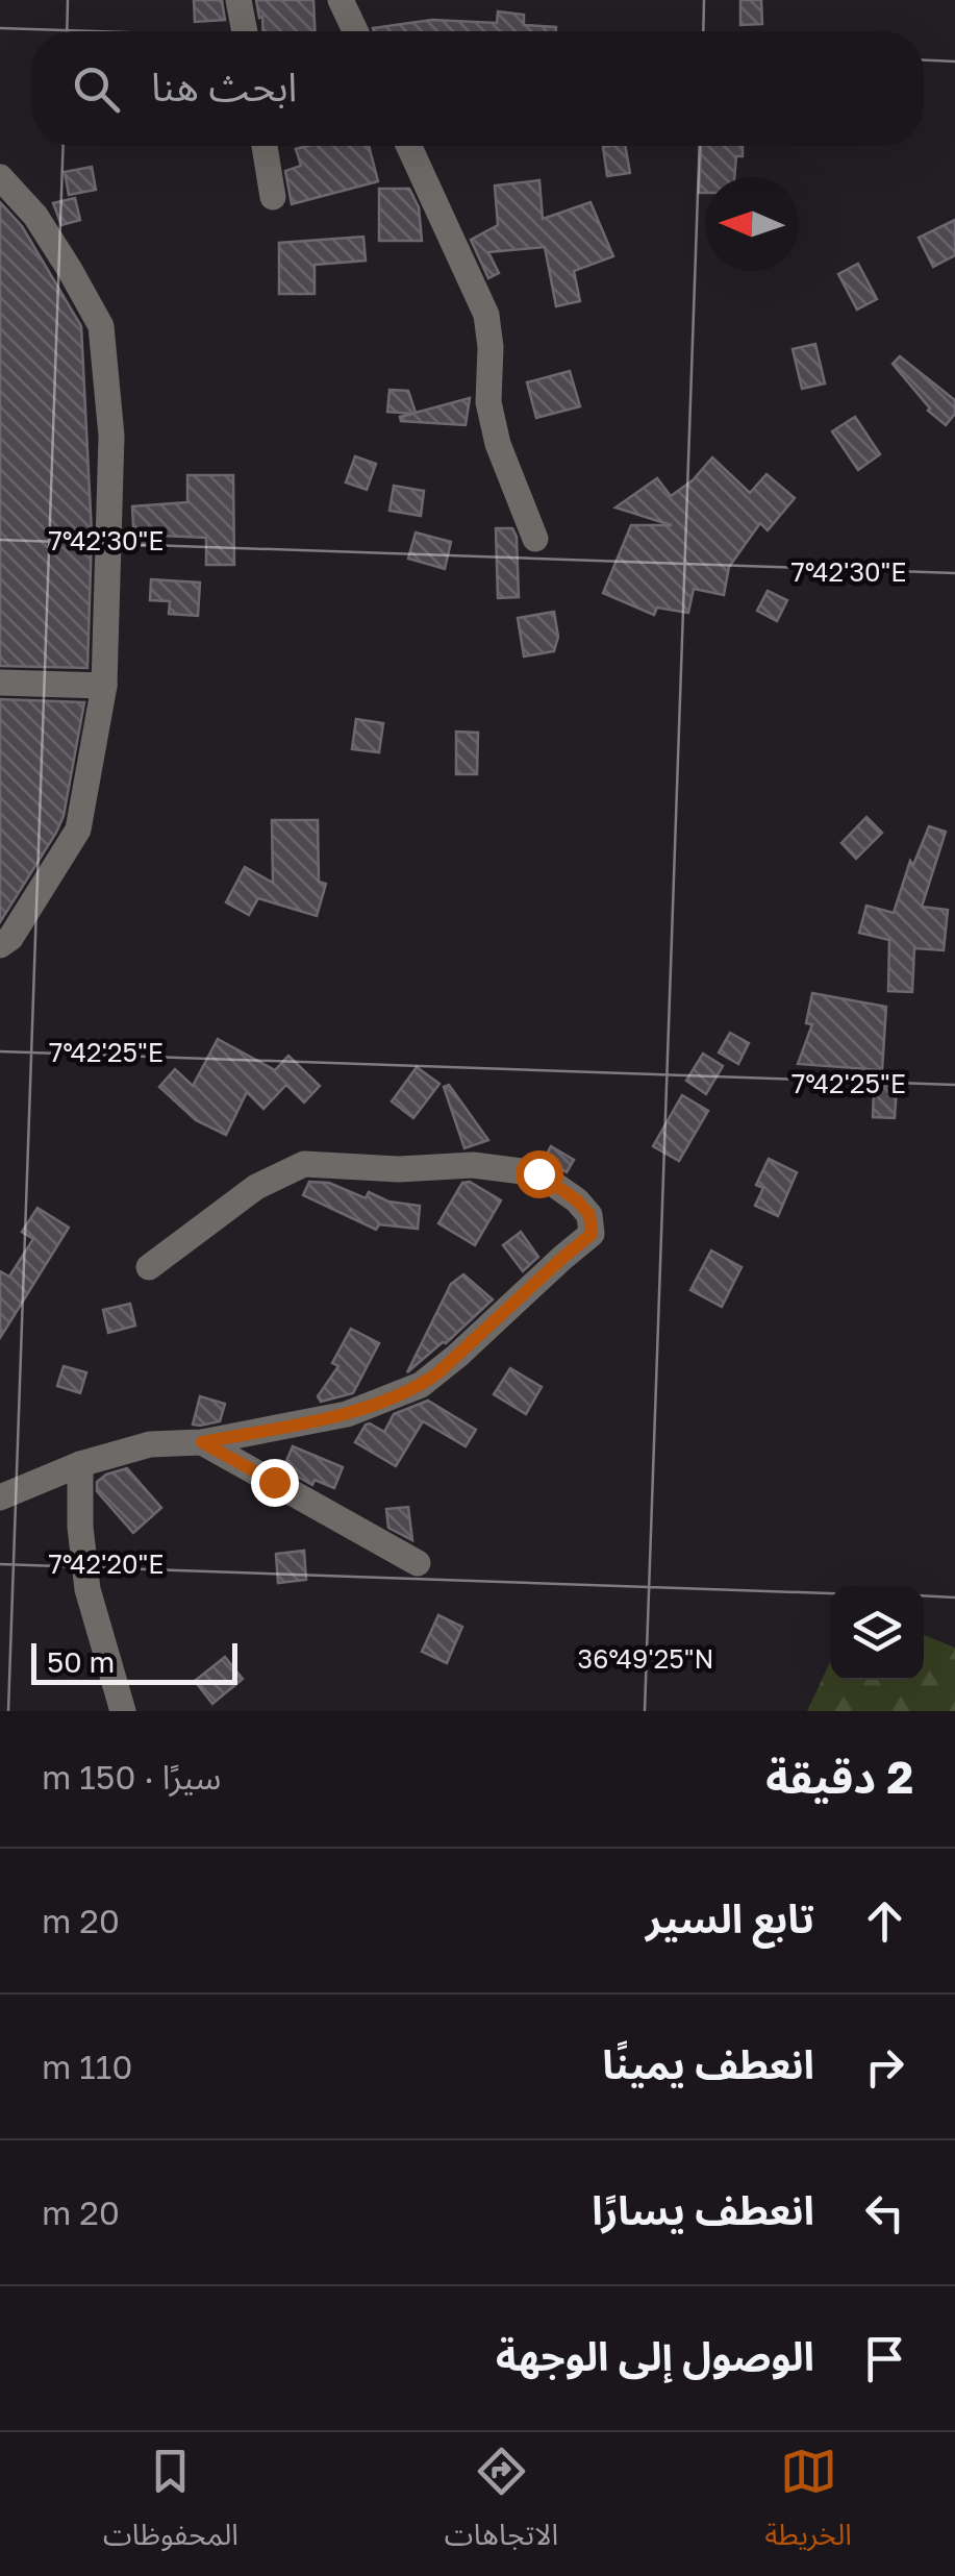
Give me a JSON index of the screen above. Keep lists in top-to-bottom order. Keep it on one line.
{"scale_bar":"50 m","north":"left","page":{"search":"ابحث هنا","scale":"50 m","heading":["2 دقيقة","سيرًا · 150 m"],"list":[["تابع السير","20 m"],["انعطف يمينًا","110 m"],["انعطف يسارًا","20 m"],"الوصول إلى الوجهة"],"nav":["الخريطة","الاتجاهات","المحفوظات"]},"coordinates":["7°42'30\"E","7°42'25\"E","7°42'20\"E","36°49'25\"N"]}
